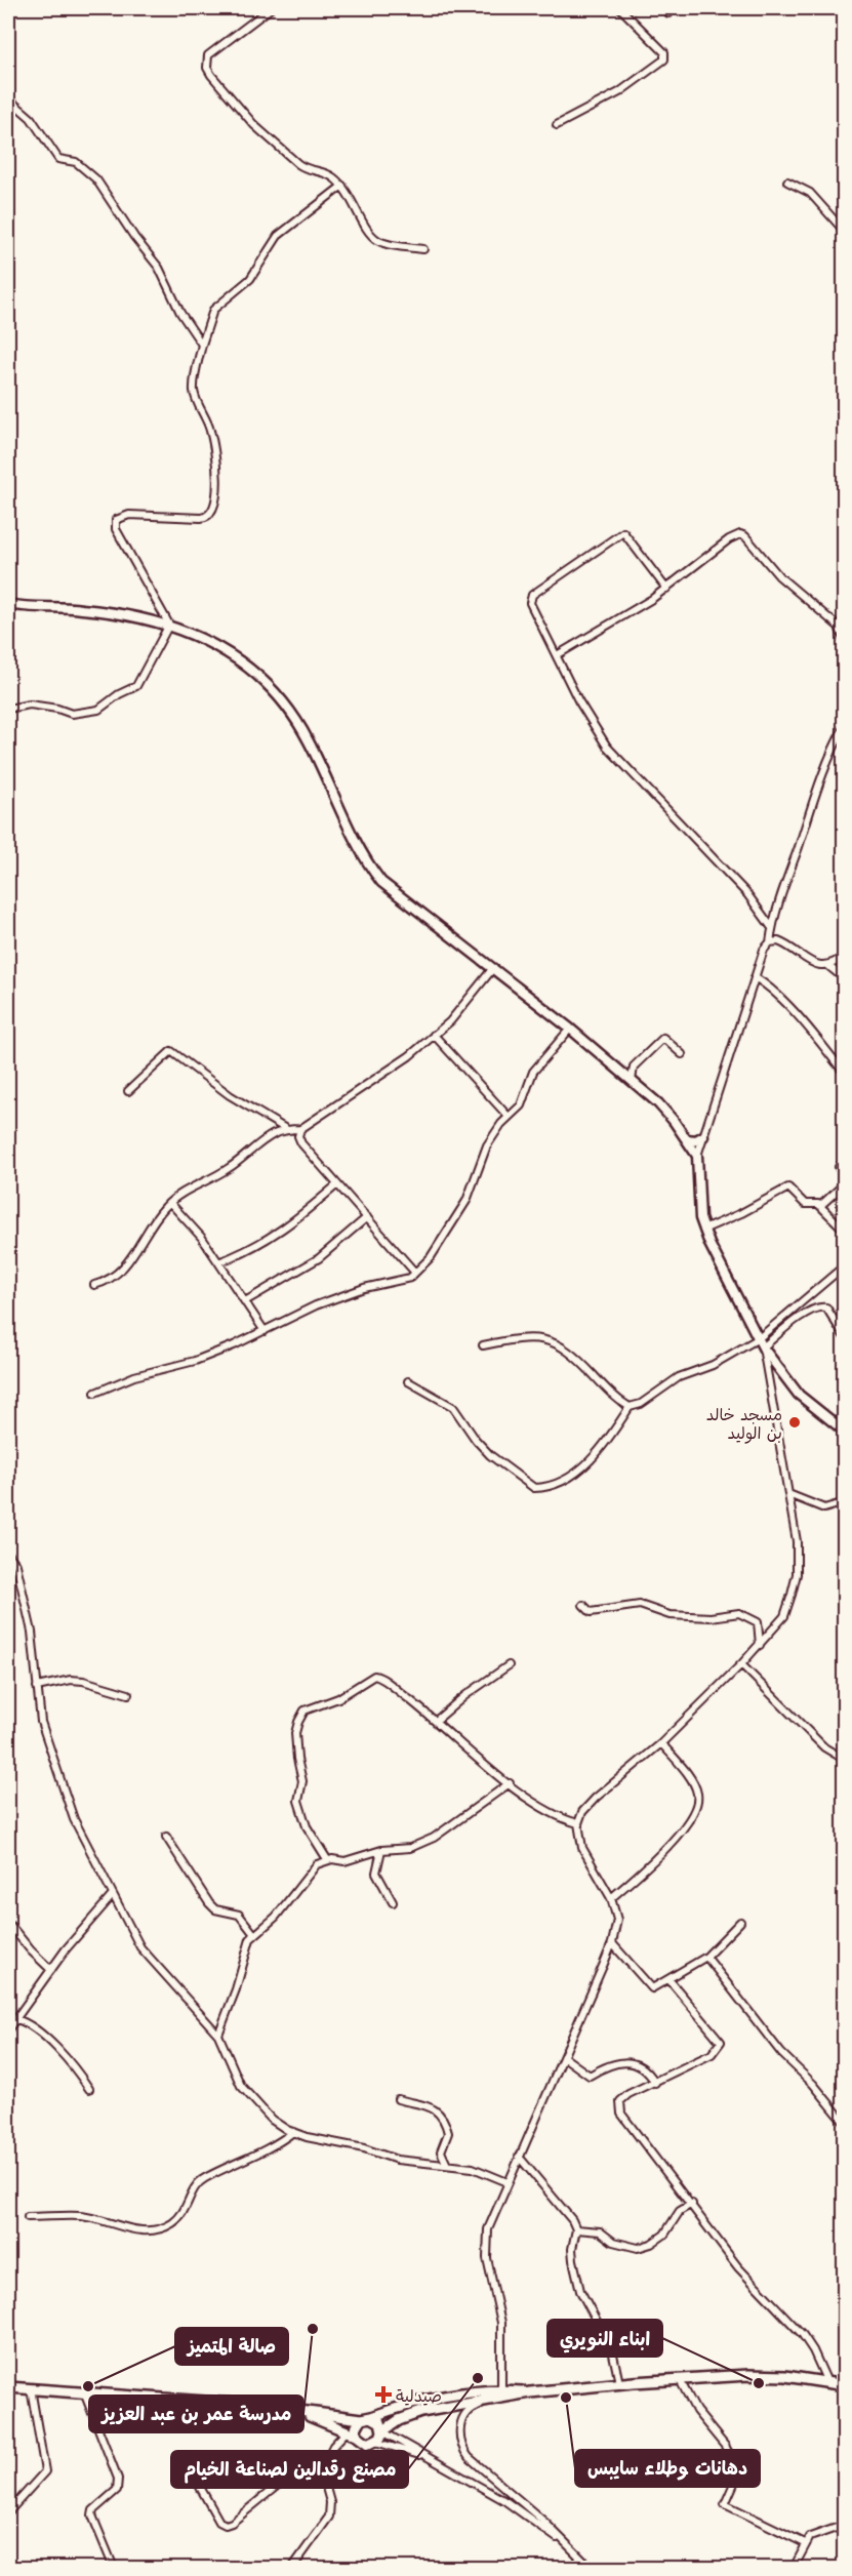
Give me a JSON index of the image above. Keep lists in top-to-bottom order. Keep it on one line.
{"places":{"other":["مسجد خالد بن الوليد","مدرسة عمر بن عبد العزيز","مصنع رقدالين لصناعة الخيام","ابناء النويري","صالة المتميز","دهانات وطلاء سايبس"],"health":["صيدلية"]}}
